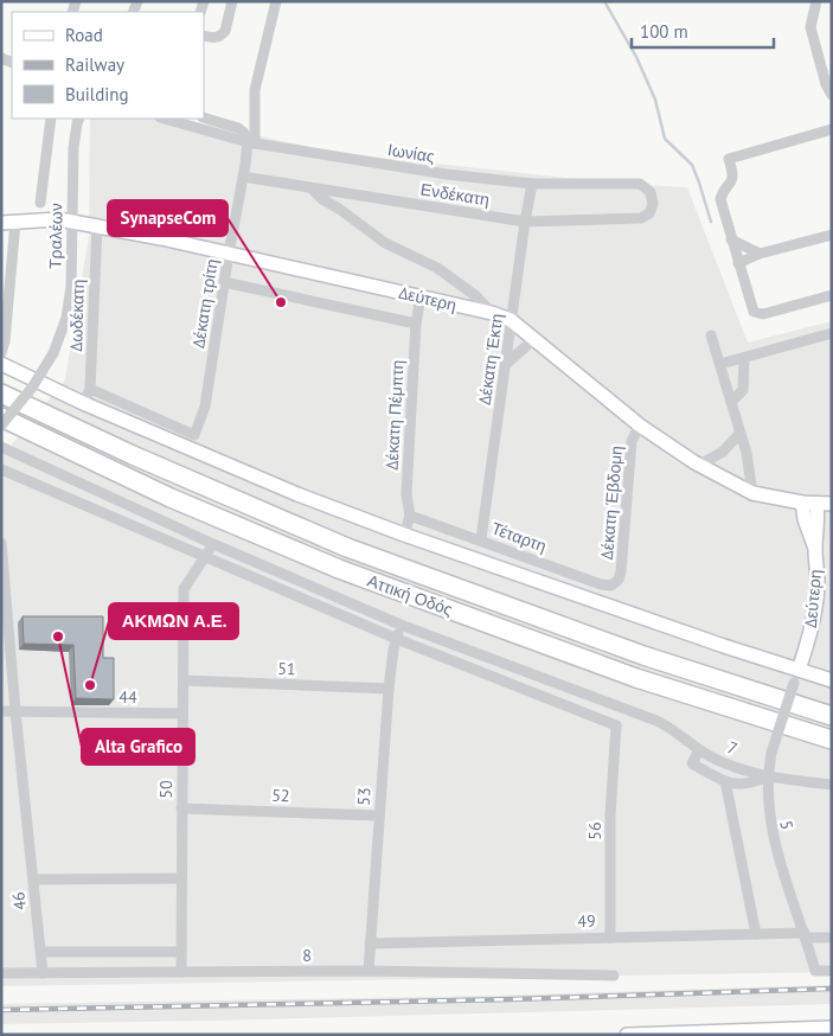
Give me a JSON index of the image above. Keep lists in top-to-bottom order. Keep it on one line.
{"streets":{"highway":["Αττική Οδός"],"street":["Ιωνίας","Ενδέκατη","Τραλέων","Δεύτερη","Δέκατη τρίτη","Δωδέκατη","Δέκατη Έκτη","Δέκατη Πέμπτη","Δέκατη Έβδομη","Τέταρτη","51","44","7","50","52","53","5","56","46","49","8"]},"crossings":[["Ιωνίας","Ενδέκατη"],["Ιωνίας","Δέκατη τρίτη"],["Ιωνίας","Δέκατη Έκτη"],["Ενδέκατη","Δέκατη τρίτη"],["Ενδέκατη","Δέκατη Έκτη"],["Τραλέων","Δεύτερη"],["Δεύτερη","Δέκατη τρίτη"],["Δεύτερη","Δωδέκατη"],["Δεύτερη","Δέκατη Έκτη"],["Δεύτερη","Δέκατη Πέμπτη"],["Δεύτερη","Δέκατη Έβδομη"],["Δεύτερη","5"],["Δέκατη τρίτη","Δωδέκατη"],["Δέκατη Έκτη","Τέταρτη"],["Δέκατη Πέμπτη","Τέταρτη"],["Δέκατη Έβδομη","Τέταρτη"],["51","50"],["51","53"],["44","50"],["44","46"],["7","50"],["7","53"],["7","5"],["50","52"],["50","8"],["52","53"],["53","49"],["53","8"],["5","49"],["56","49"],["46","8"]],"places":["SynapseCom","Alta Grafico","ΑΚΜΩΝ Α.Ε."],"legend":["Road","Railway","Building"],"scale_bar":"100 m"}
